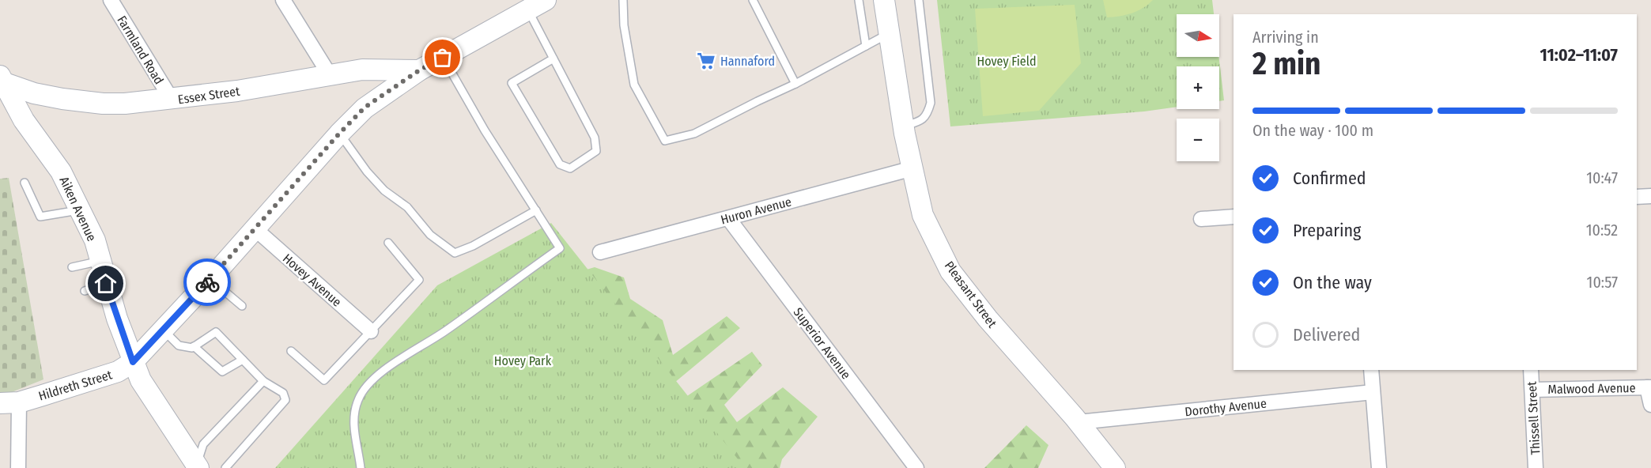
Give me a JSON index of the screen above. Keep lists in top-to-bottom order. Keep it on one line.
{"streets":{"street":["Farmland Road","Essex Street","Aiken Avenue","Huron Avenue","Hovey Avenue","Pleasant Street","Superior Avenue","Hildreth Street","Malwood Avenue","Dorothy Avenue","Thissell Street"]},"crossings":[["Farmland Road","Essex Street"],["Essex Street","Aiken Avenue"],["Essex Street","Hildreth Street"],["Aiken Avenue","Hildreth Street"],["Huron Avenue","Pleasant Street"],["Huron Avenue","Superior Avenue"],["Hovey Avenue","Hildreth Street"],["Pleasant Street","Dorothy Avenue"],["Malwood Avenue","Thissell Street"]],"parks":["Hovey Field","Hovey Park"],"places":{"supermarket":["Hannaford"]},"north":"right","page":{"map_buttons":["+","−"],"heading":["2 min","Arriving in","11:02–11:07"],"bar":"On the way · 100 m","list":[["Confirmed","10:47"],["Preparing","10:52"],["On the way","10:57"],"Delivered"]}}
